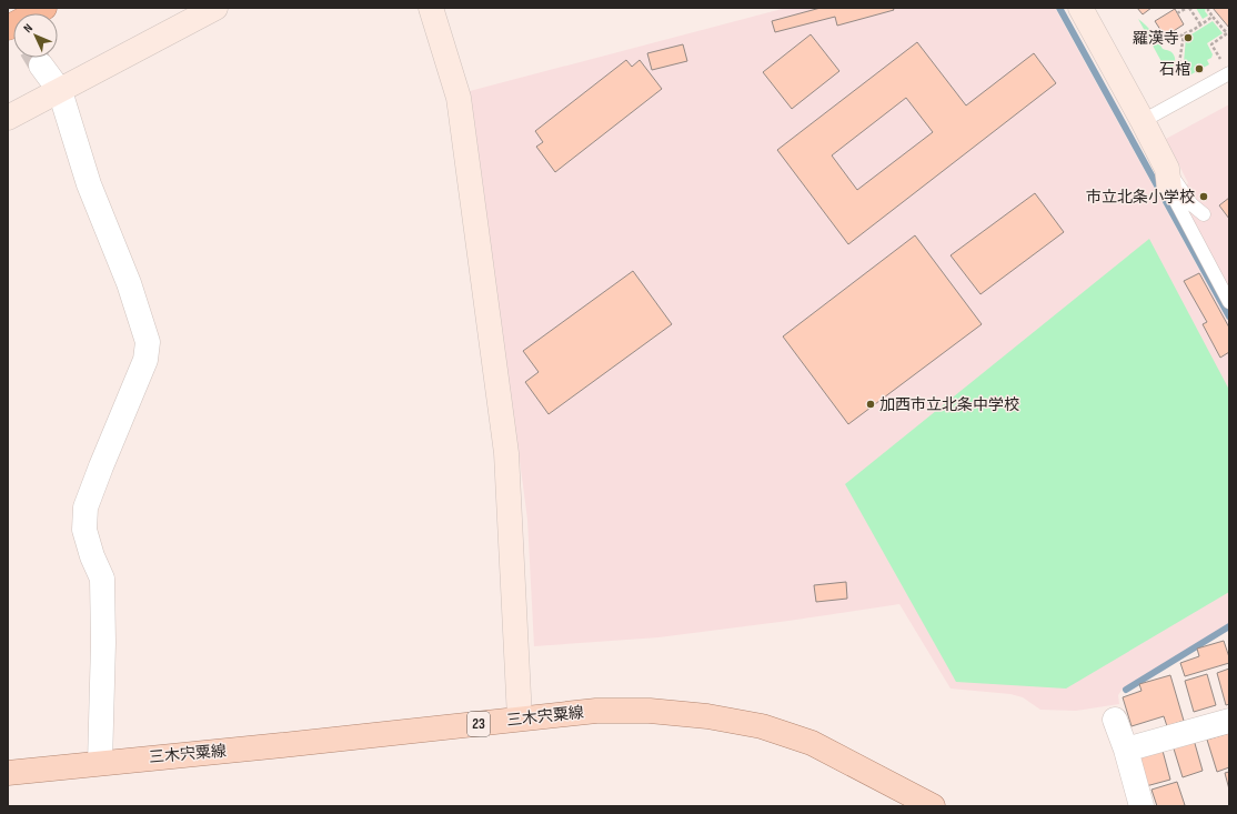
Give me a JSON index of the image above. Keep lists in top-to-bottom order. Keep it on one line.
{"streets":{"main road":["三木宍粟線","23"]},"places":["羅漢寺","石棺","市立北条小学校","加西市立北条中学校"],"north":"top left"}
